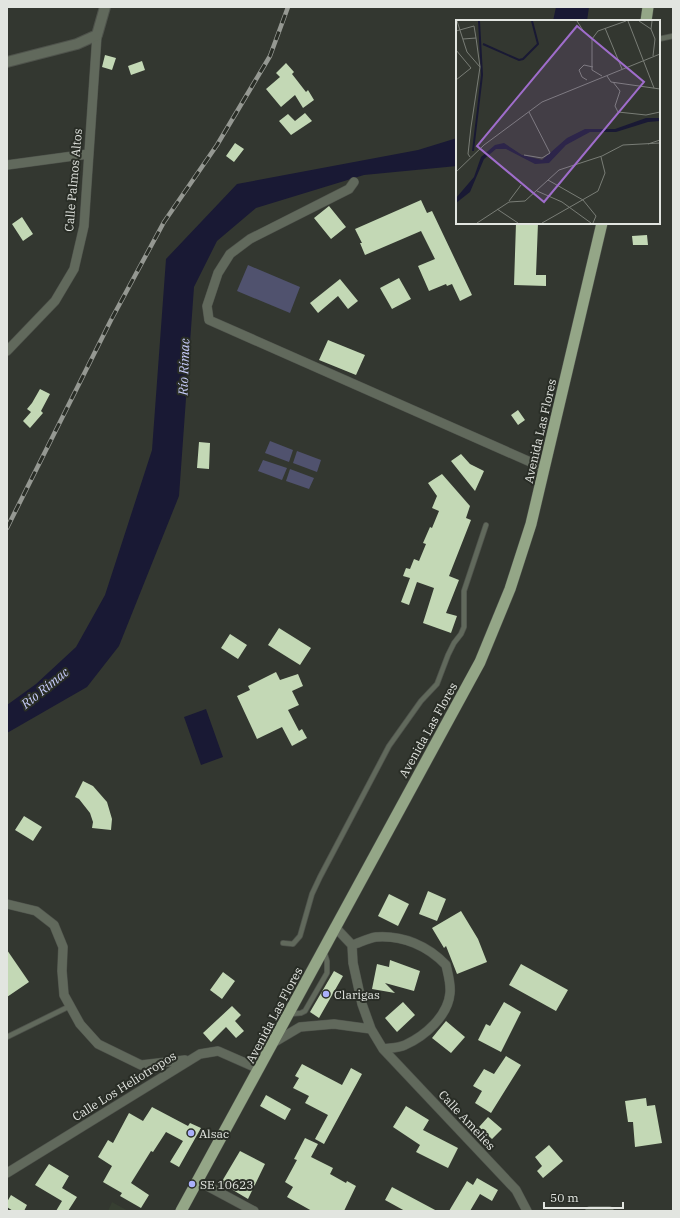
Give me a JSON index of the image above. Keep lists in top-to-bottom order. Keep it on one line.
{"streets":{"highway":["Avenida Las Flores"],"street":["Calle Palmos Altos","Calle Los Heliotropos","Calle Amelies"]},"crossings":[["Avenida Las Flores","Calle Los Heliotropos"]],"water":["Río Rímac"],"places":["Clarigas","Alsac","SE 10623"],"scale_bar":"50 m"}
